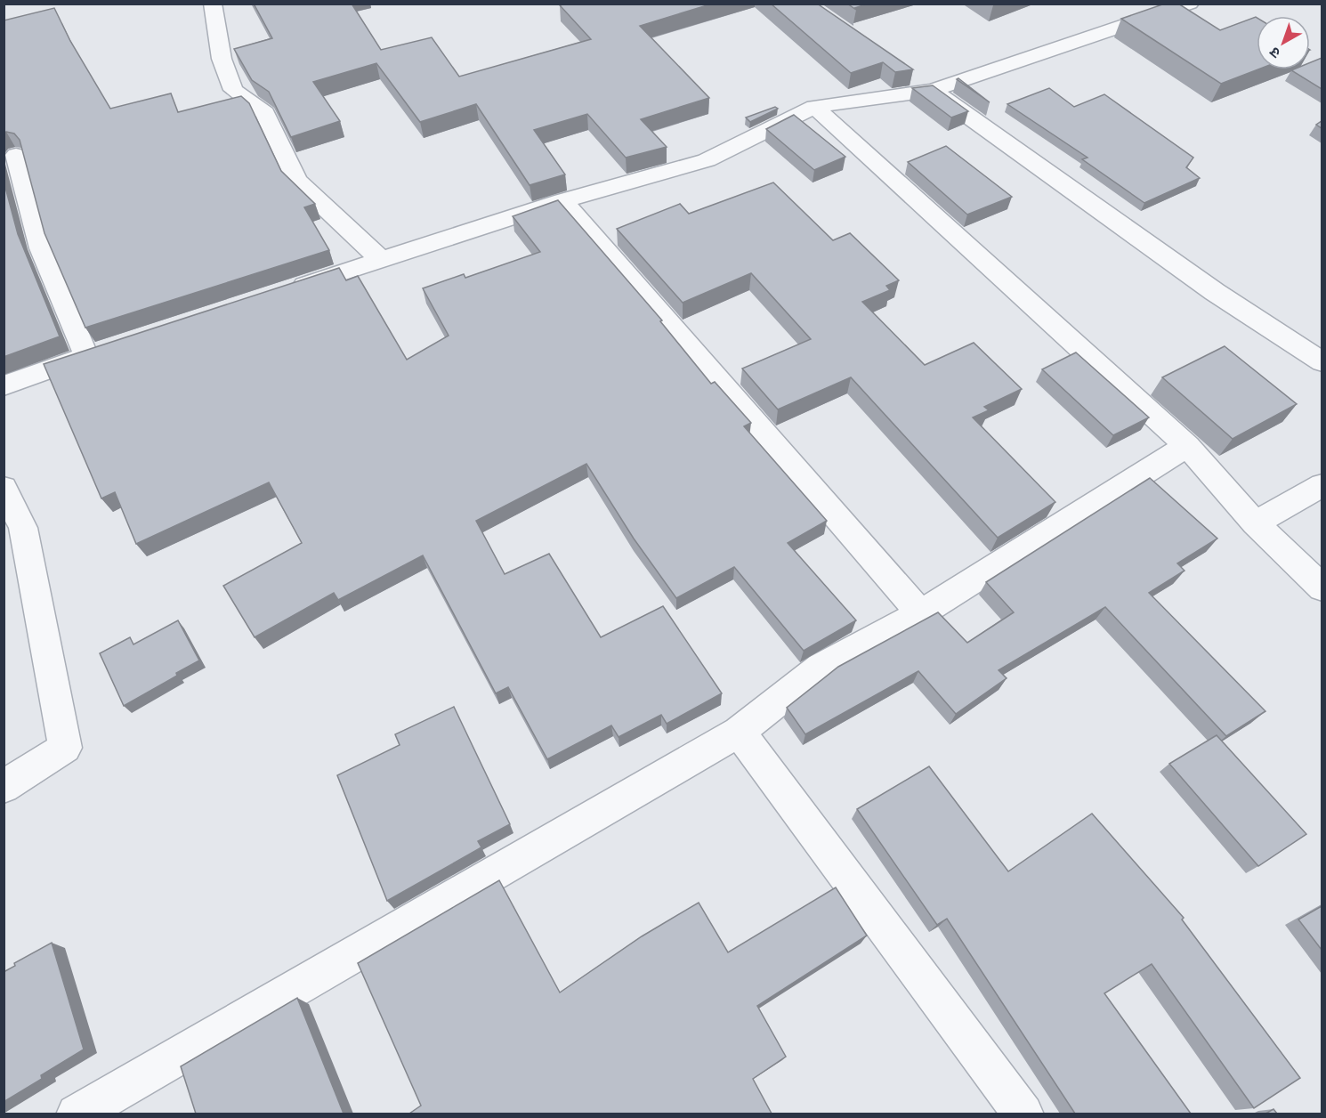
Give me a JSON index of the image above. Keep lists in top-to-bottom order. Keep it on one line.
{"north":"bottom left"}
